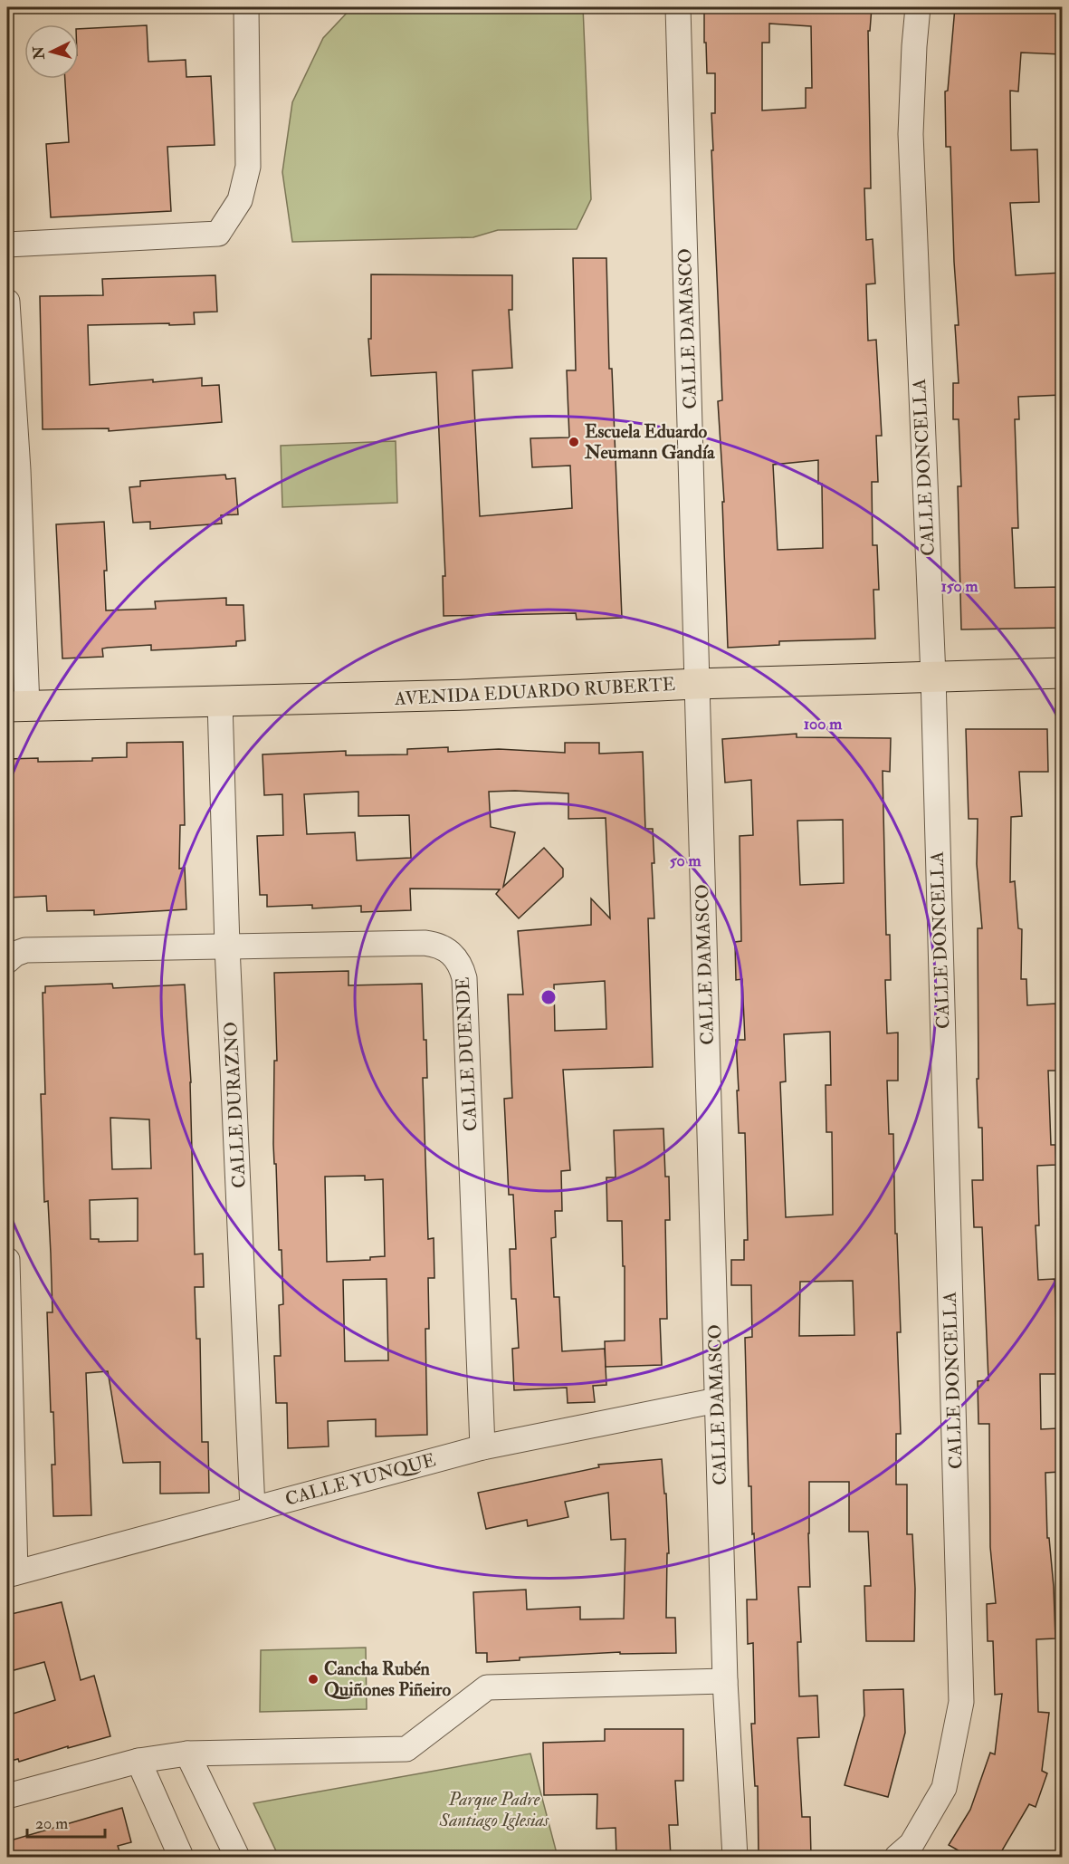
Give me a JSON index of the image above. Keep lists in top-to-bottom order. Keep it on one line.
{"streets":{"main road":["AVENIDA EDUARDO RUBERTE"],"street":["CALLE DAMASCO","CALLE DONCELLA","CALLE DUENDE","CALLE DURAZNO","CALLE YUNQUE"]},"crossings":[["CALLE DAMASCO","AVENIDA EDUARDO RUBERTE"],["CALLE DAMASCO","CALLE YUNQUE"],["CALLE DONCELLA","AVENIDA EDUARDO RUBERTE"],["AVENIDA EDUARDO RUBERTE","CALLE DURAZNO"],["CALLE DUENDE","CALLE DURAZNO"],["CALLE DUENDE","CALLE YUNQUE"],["CALLE DURAZNO","CALLE YUNQUE"]],"parks":["Parque Padre Santiago Iglesias"],"places":["Escuela Eduardo Neumann Gandía","Cancha Rubén Quiñones Piñeiro"],"scale_bar":"20 m","north":"left","rings":["150 m","100 m","50 m"]}
